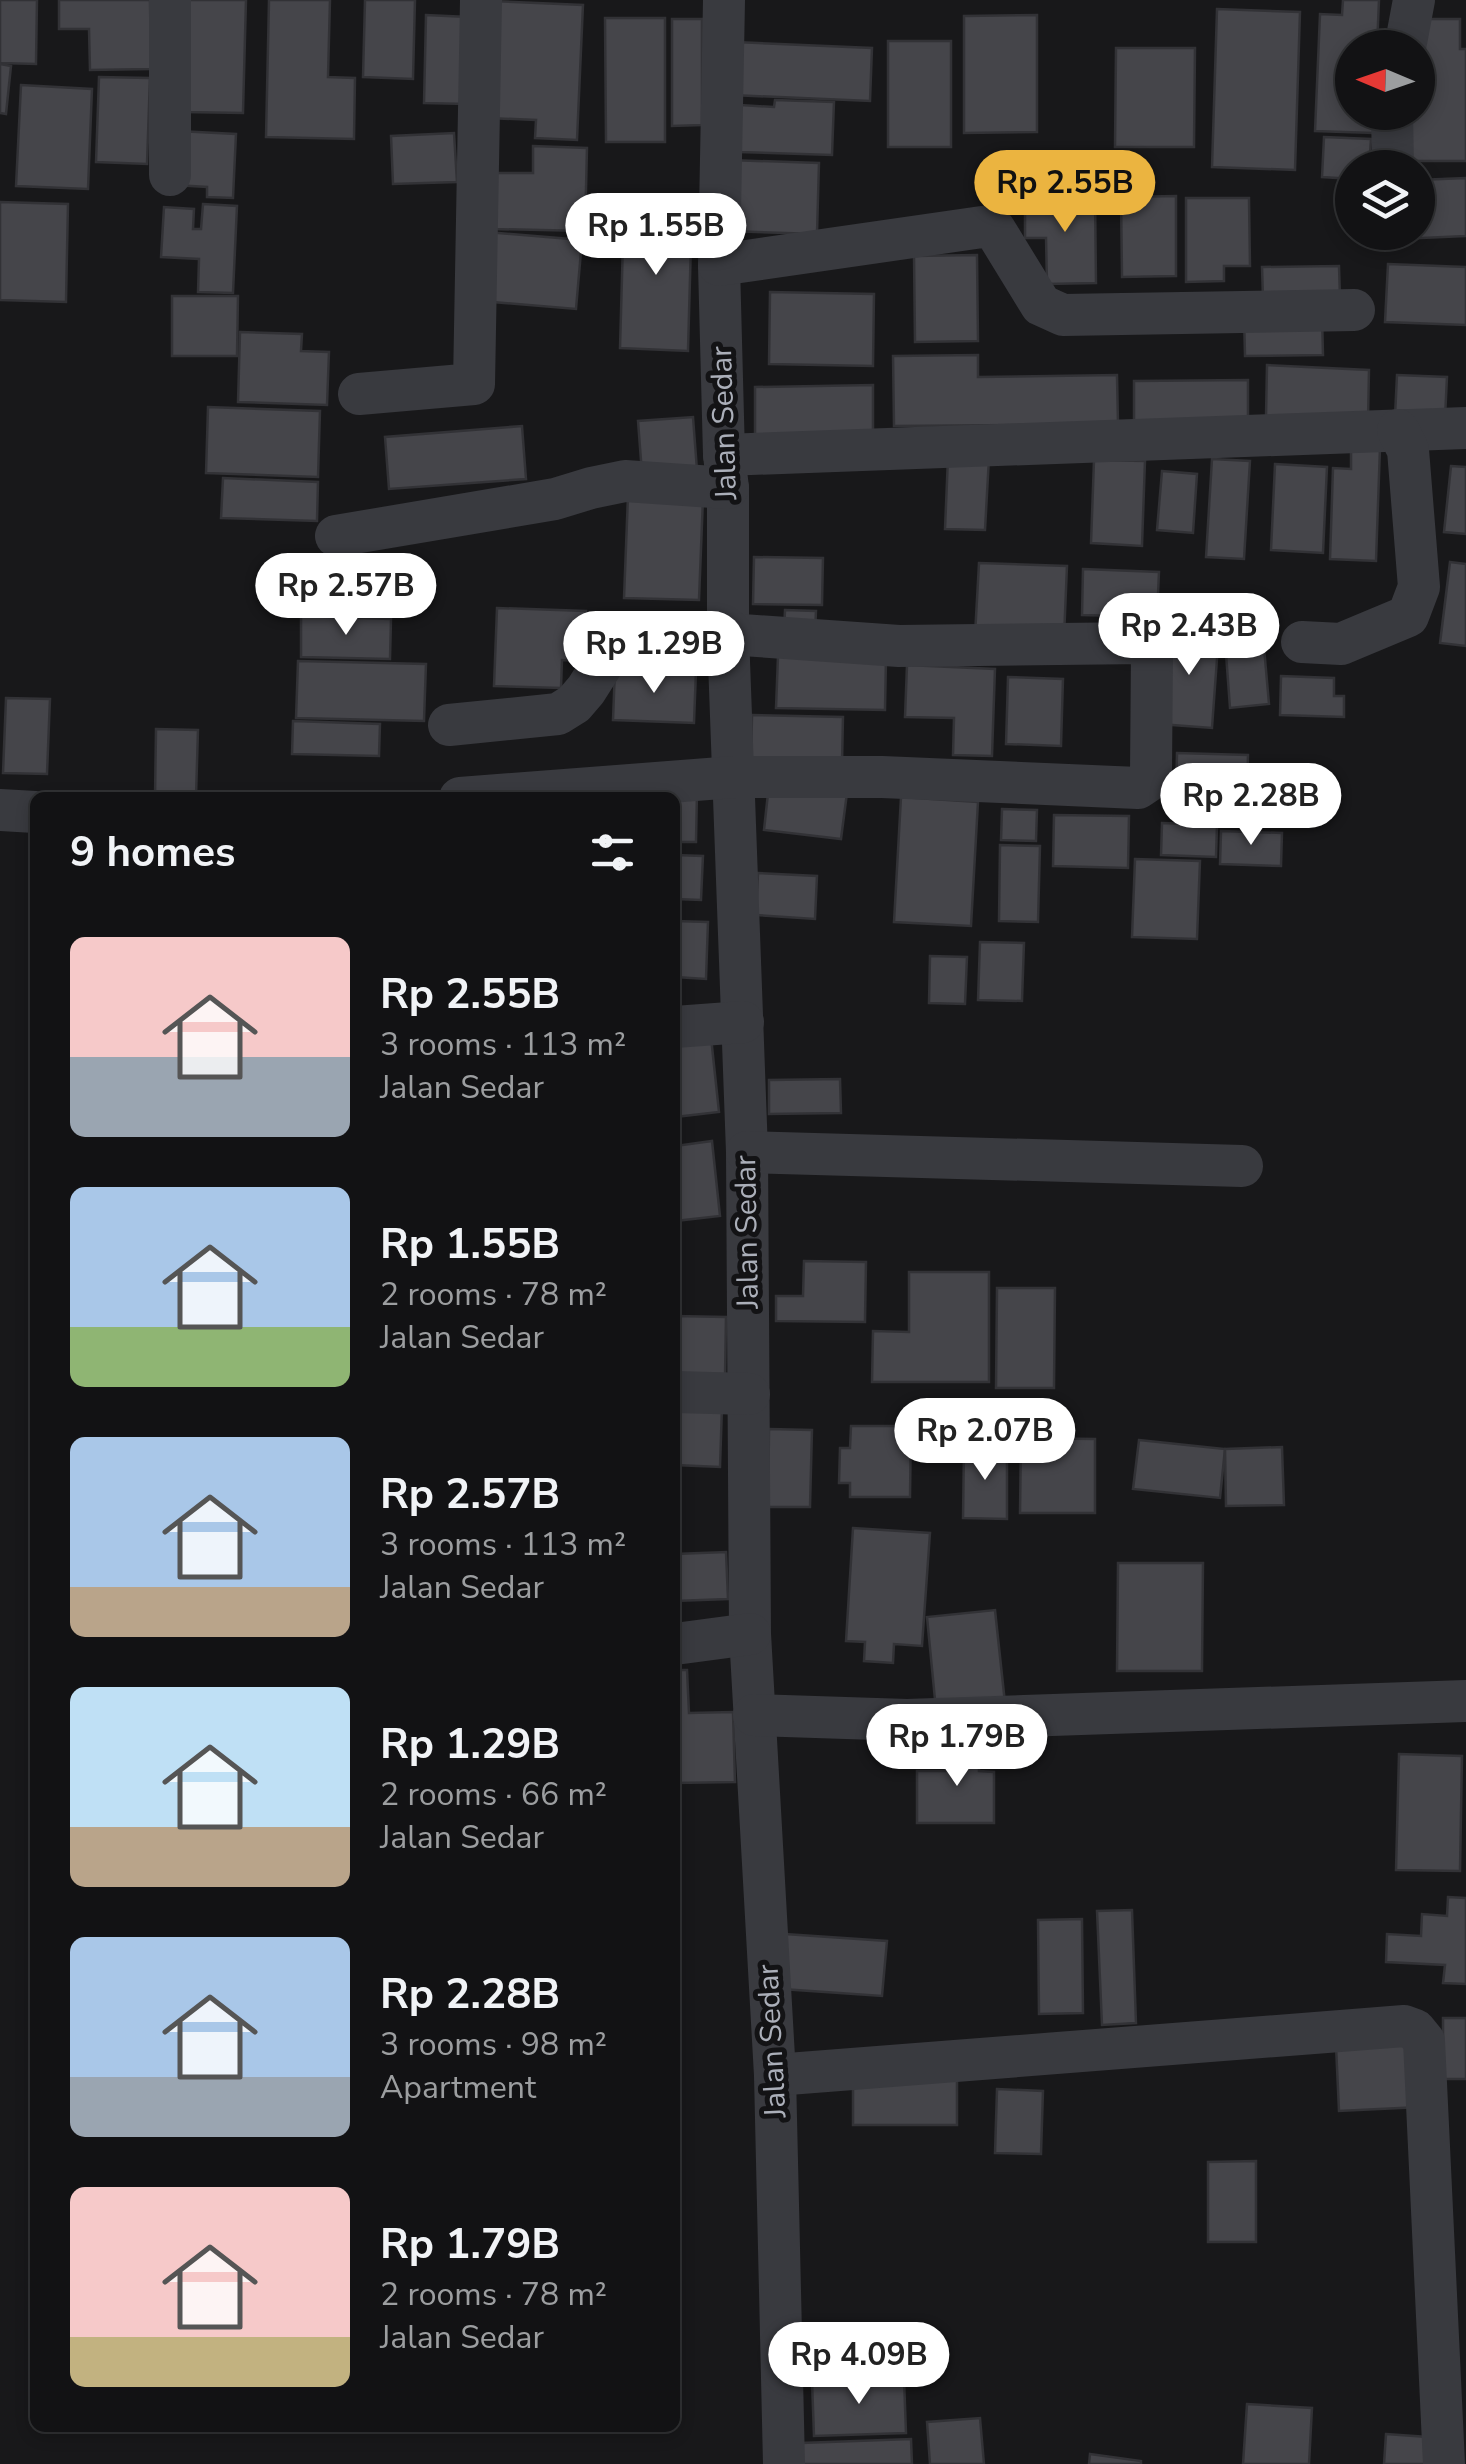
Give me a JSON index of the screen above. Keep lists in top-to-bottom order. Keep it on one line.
{"streets":{"street":["Jalan Sedar"]},"north":"left","page":{"price":["Rp 2.55B","Rp 1.55B","Rp 2.57B","Rp 2.43B","Rp 1.29B","Rp 2.28B","Rp 2.07B","Rp 1.79B","Rp 4.09B"],"heading":"9 homes","list":[{"name":"Rp 2.55B","note":"3 rooms · 113 m² · Jalan Sedar"},{"name":"Rp 1.55B","note":"2 rooms · 78 m² · Jalan Sedar"},{"name":"Rp 2.57B","note":"3 rooms · 113 m² · Jalan Sedar"},{"name":"Rp 1.29B","note":"2 rooms · 66 m² · Jalan Sedar"},{"name":"Rp 2.28B","note":"3 rooms · 98 m² · Apartment"},{"name":"Rp 1.79B","note":"2 rooms · 78 m² · Jalan Sedar"}]}}
